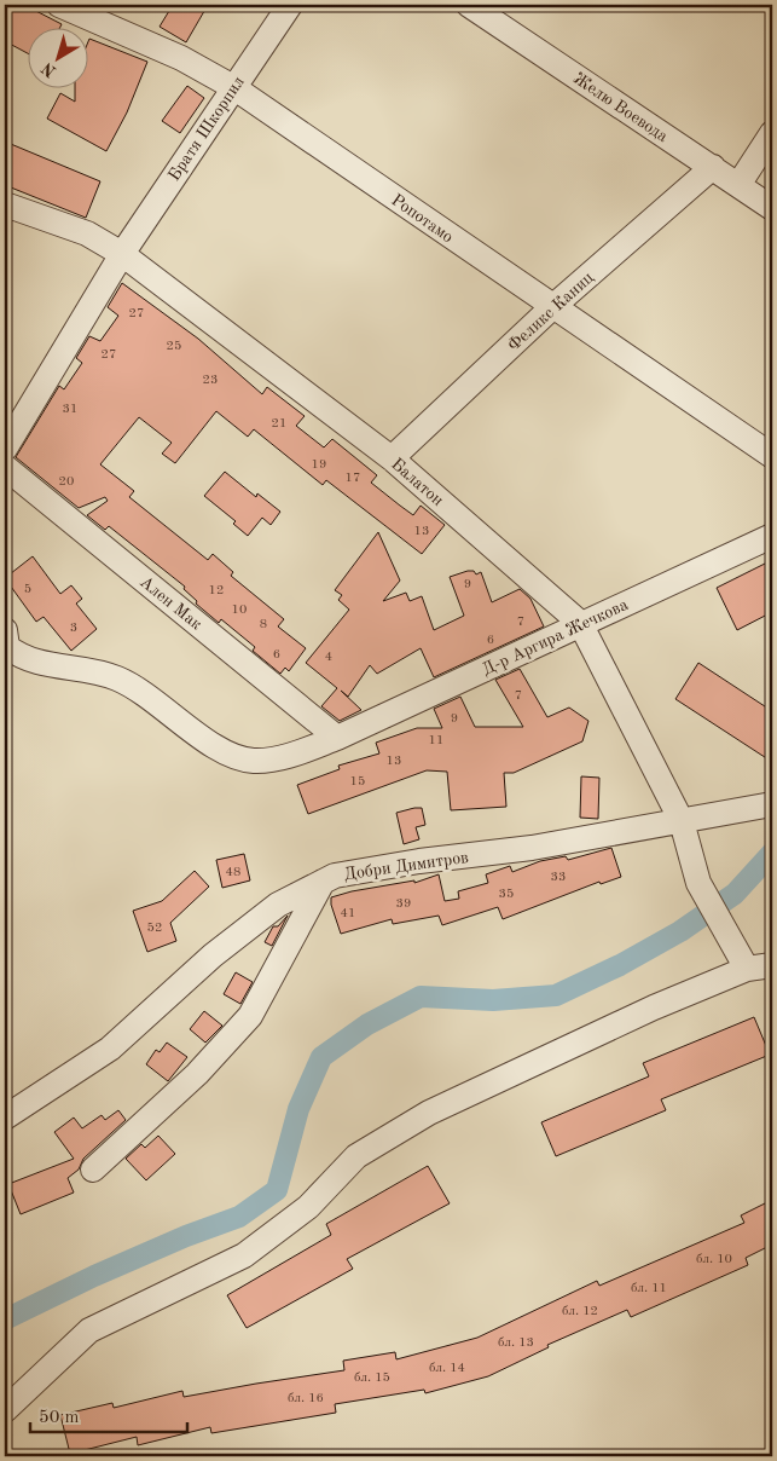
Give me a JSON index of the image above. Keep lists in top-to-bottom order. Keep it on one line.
{"streets":{"street":["Желю Воевода","Братя Шкорпил","Ропотамо","Феликс Каниц","Балатон","Ален Мак","Д-р Аргира Жечкова","Добри Димитров"]},"crossings":[["Желю Воевода","Феликс Каниц"],["Братя Шкорпил","Ропотамо"],["Братя Шкорпил","Балатон"],["Ропотамо","Феликс Каниц"],["Феликс Каниц","Балатон"],["Балатон","Д-р Аргира Жечкова"],["Балатон","Добри Димитров"],["Ален Мак","Д-р Аргира Жечкова"]],"house_numbers":["27","25","27","23","31","21","19","17","20","13","9","5","12","10","7","8","3","6","6","4","7","9","11","13","15","48","33","35","39","41","52","бл. 10","бл. 11","бл. 12","бл. 13","бл. 14","бл. 15","бл. 16"],"scale_bar":"50 m","north":"bottom left"}
